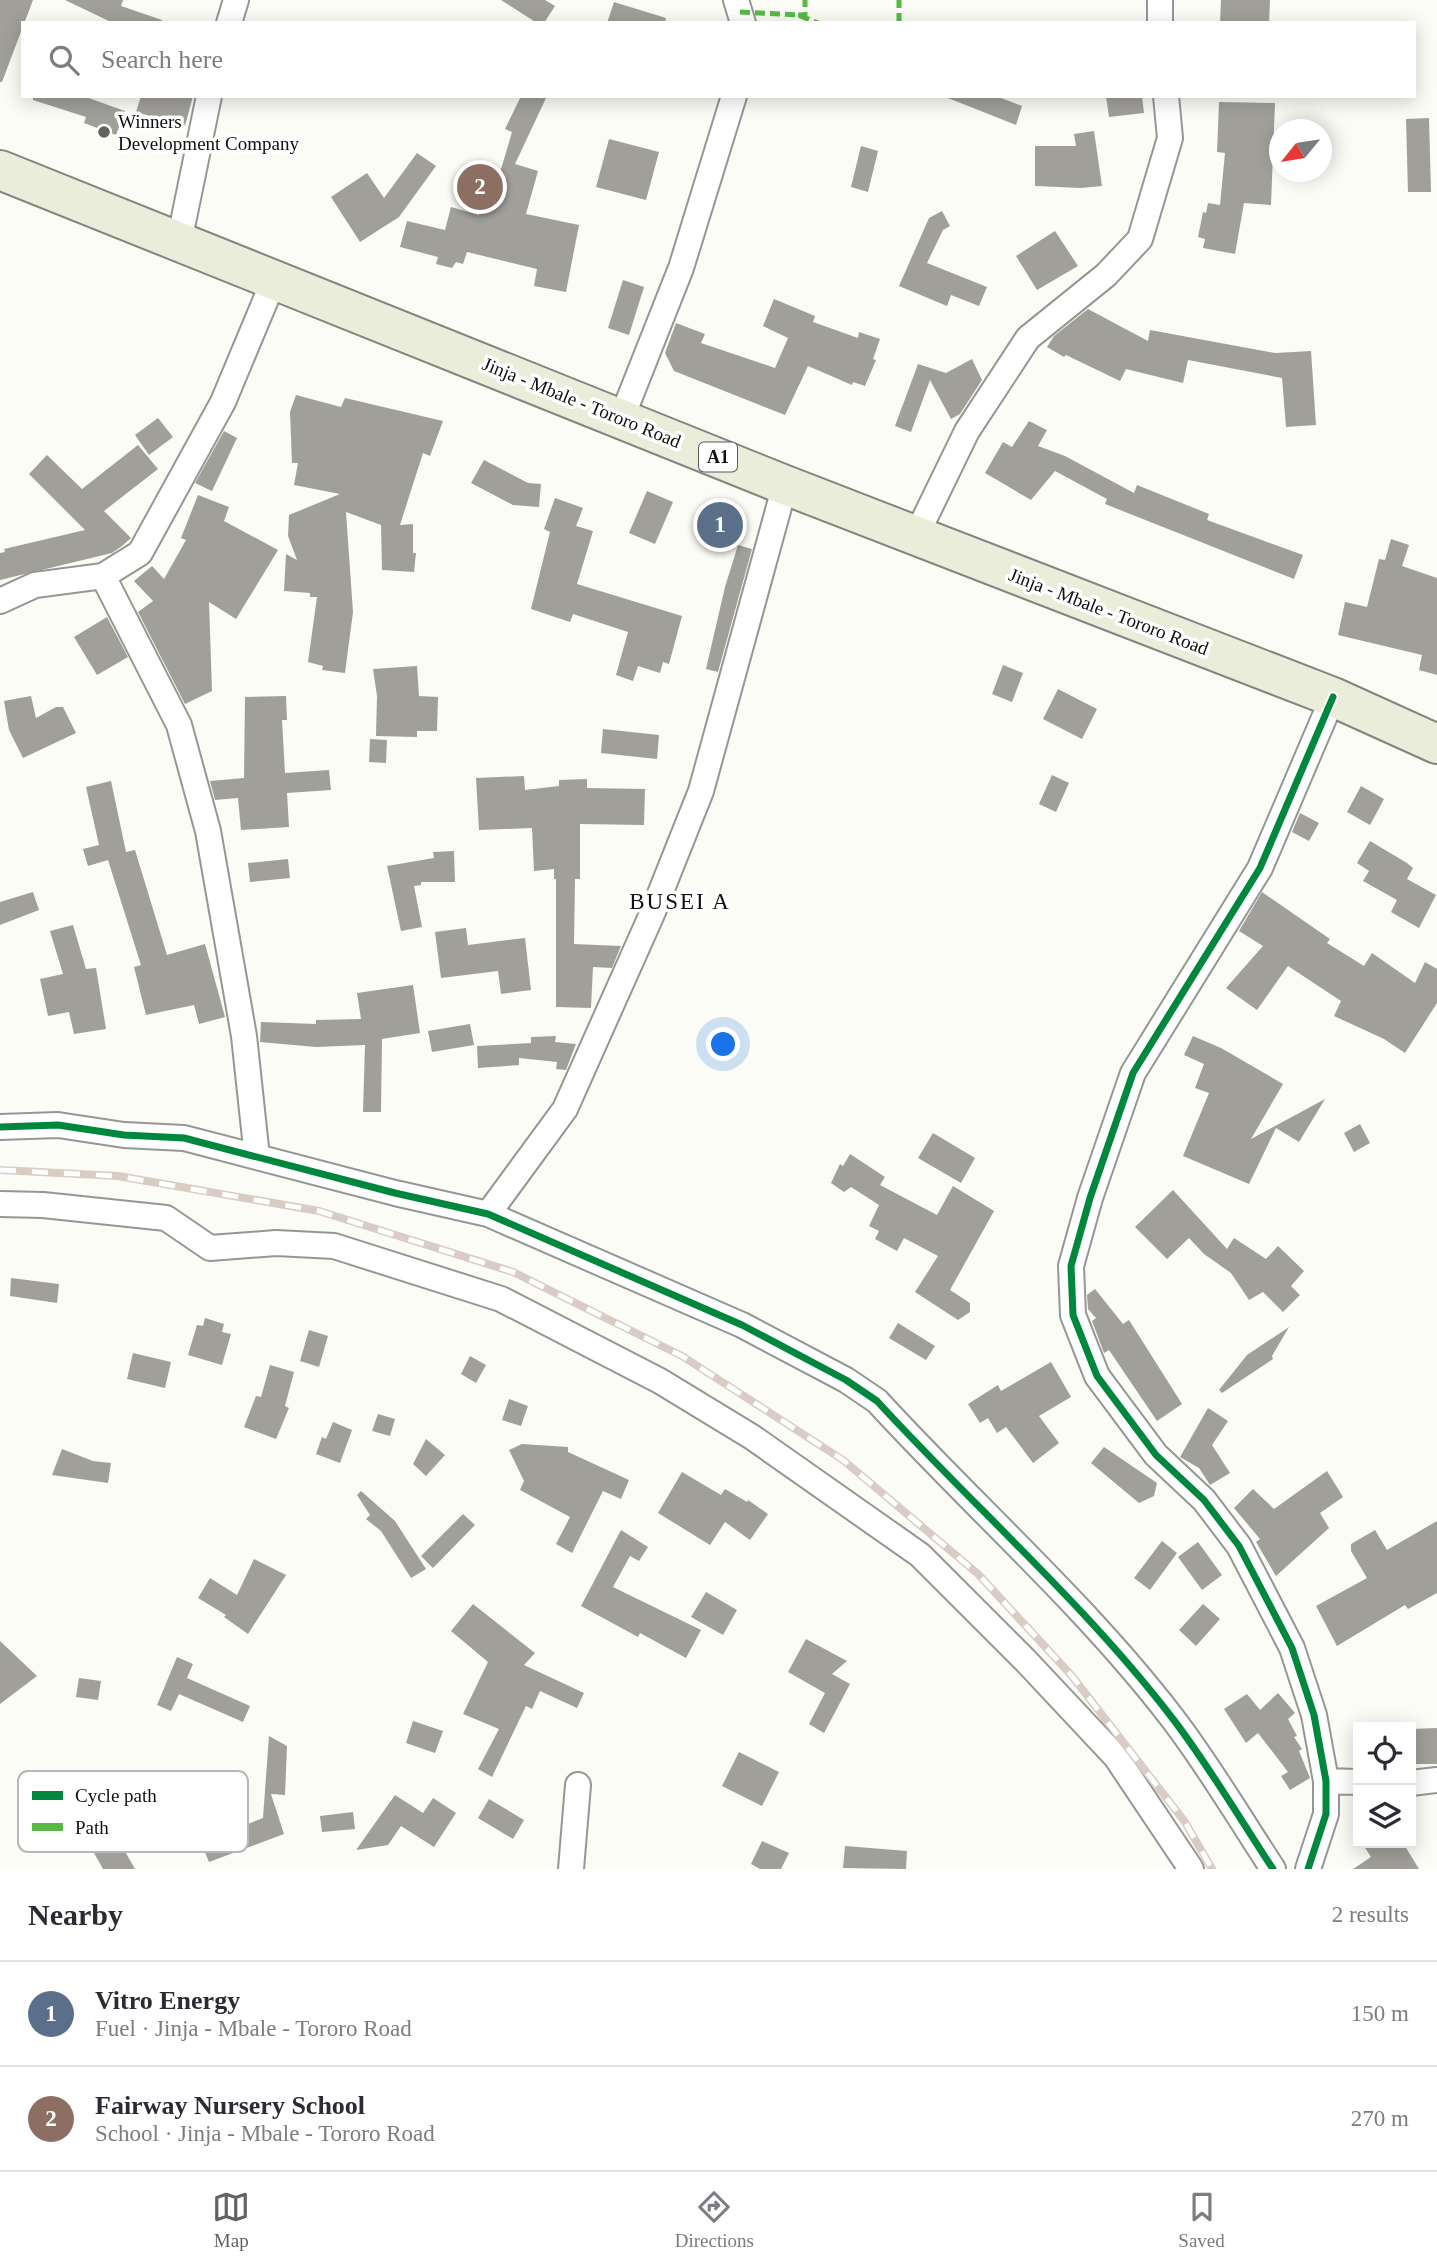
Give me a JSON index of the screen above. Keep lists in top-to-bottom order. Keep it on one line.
{"streets":{"main road":["Jinja - Mbale - Tororo Road","A1"]},"districts":["BUSEI A"],"places":["Winners Development Company"],"legend":["Cycle path","Path"],"north":"bottom left","page":{"search":"Search here","pins":["2","1"],"heading":["Nearby","2 results"],"list":[{"mark":"1","name":"Vitro Energy","note":"Fuel · Jinja - Mbale - Tororo Road","value":"150 m"},{"mark":"2","name":"Fairway Nursery School","note":"School · Jinja - Mbale - Tororo Road","value":"270 m"}],"nav":["Map","Directions","Saved"]}}
